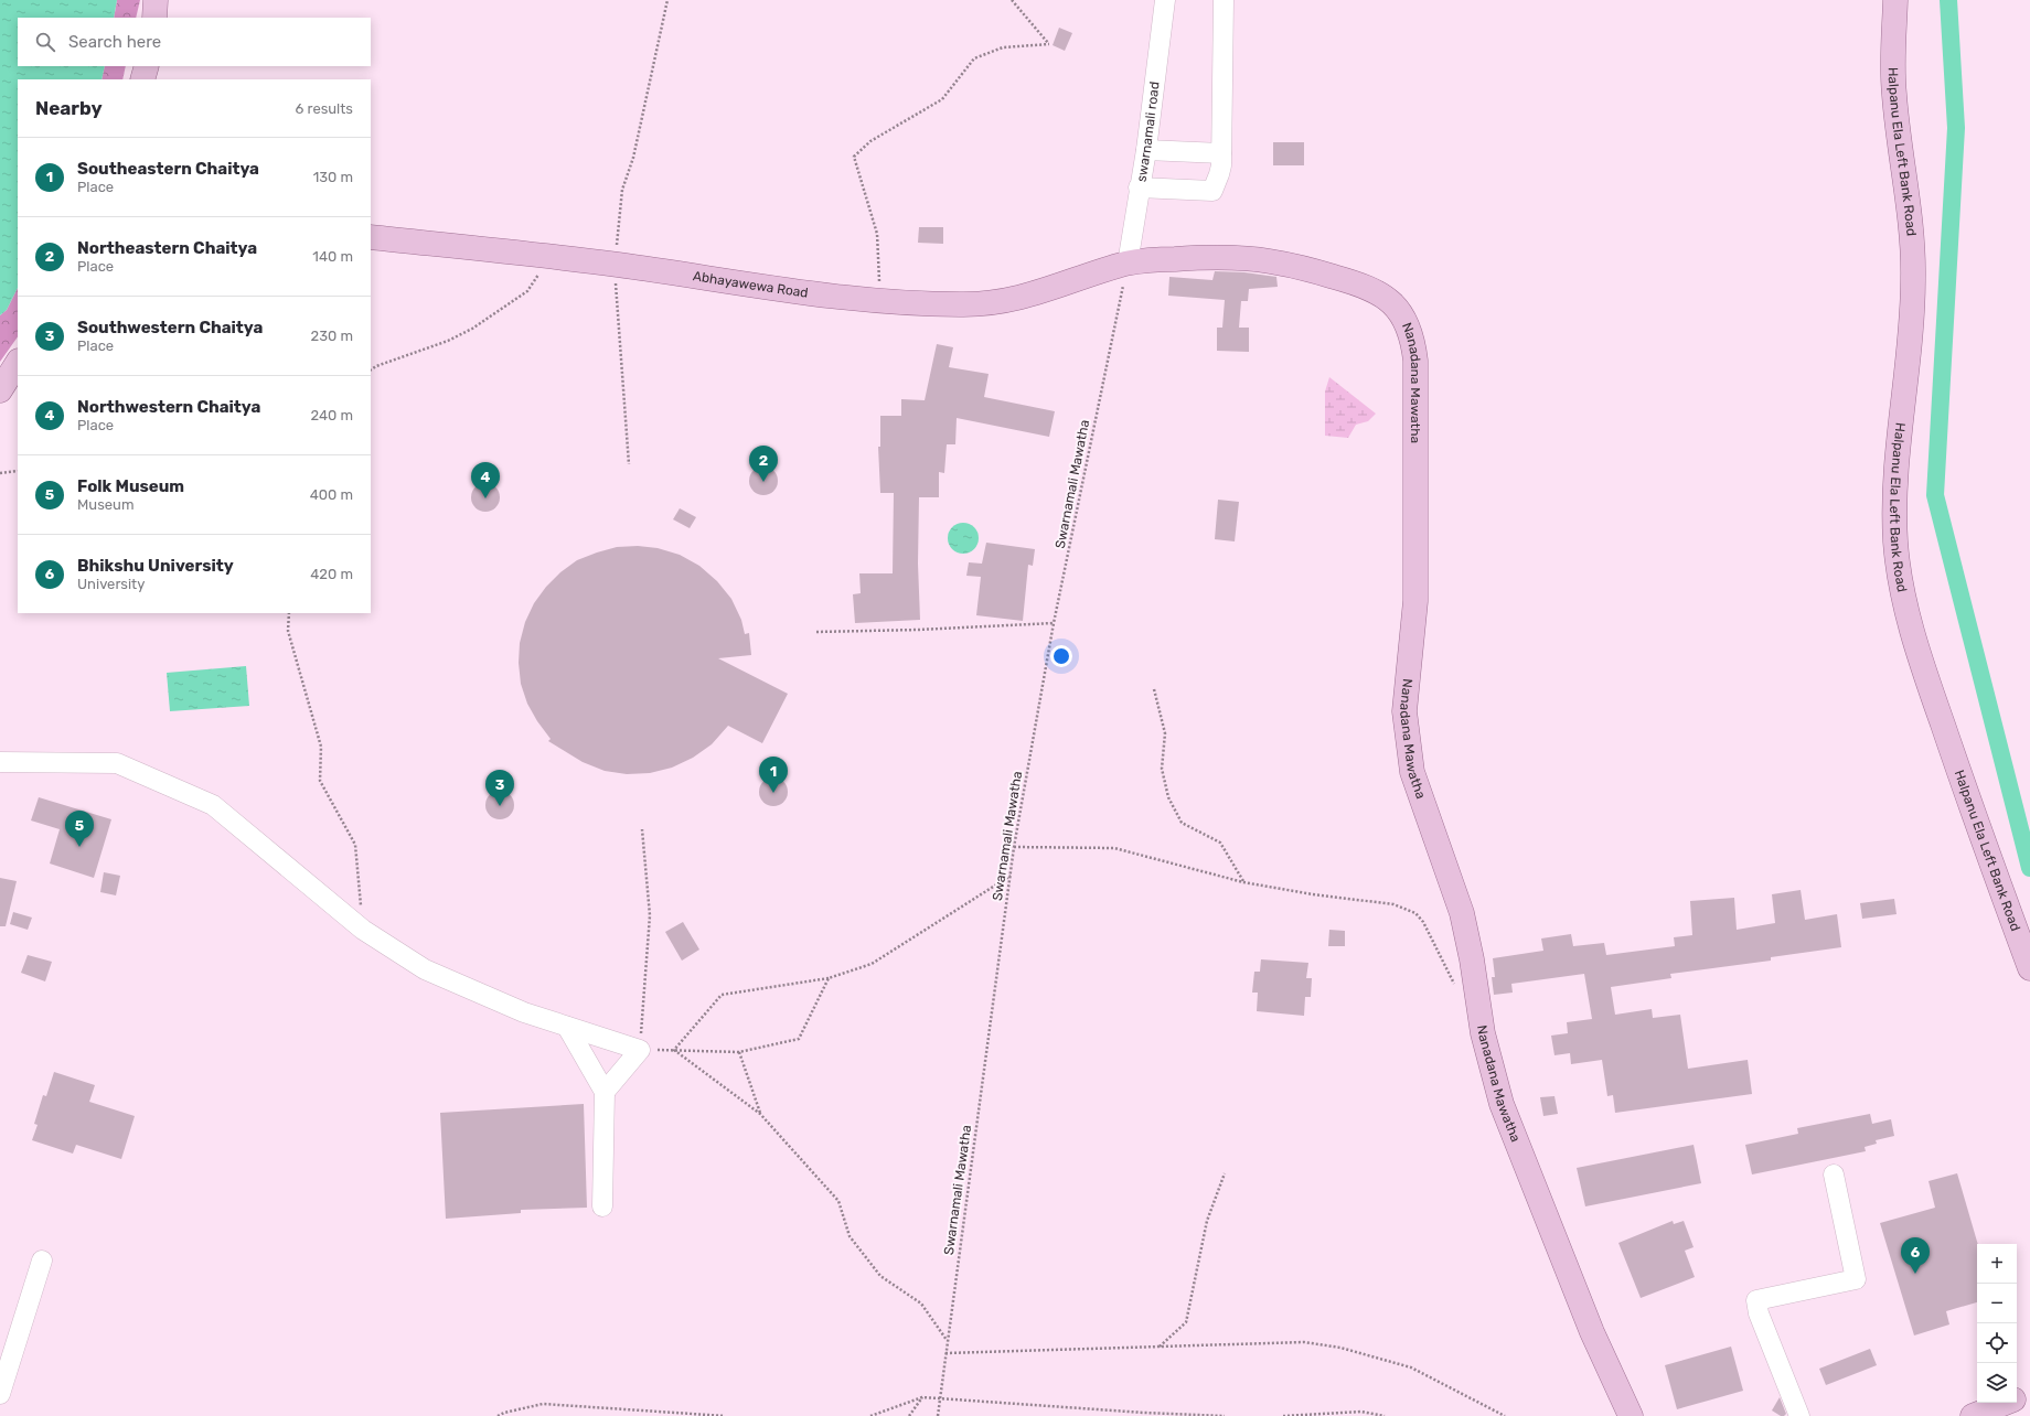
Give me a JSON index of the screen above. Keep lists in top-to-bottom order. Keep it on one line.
{"streets":{"main road":["Halpanu Ela Left Bank Road","Abhayawewa Road","Nanadana Mawatha"],"street":["swarnamali road"],"path":["Swarnamali Mawatha"]},"crossings":[["swarnamali road","Abhayawewa Road"],["swarnamali road","Nanadana Mawatha"],["swarnamali road","Swarnamali Mawatha"],["Abhayawewa Road","Nanadana Mawatha"],["Abhayawewa Road","Swarnamali Mawatha"],["Nanadana Mawatha","Swarnamali Mawatha"]],"page":{"search":"Search here","heading":["Nearby","6 results"],"list":[{"mark":"1","name":"Southeastern Chaitya","note":"Place","value":"130 m"},{"mark":"2","name":"Northeastern Chaitya","note":"Place","value":"140 m"},{"mark":"3","name":"Southwestern Chaitya","note":"Place","value":"230 m"},{"mark":"4","name":"Northwestern Chaitya","note":"Place","value":"240 m"},{"mark":"5","name":"Folk Museum","note":"Museum","value":"400 m"},{"mark":"6","name":"Bhikshu University","note":"University","value":"420 m"}],"pins":["2","4","1","3","5","6"],"map_buttons":["+","−"]}}
